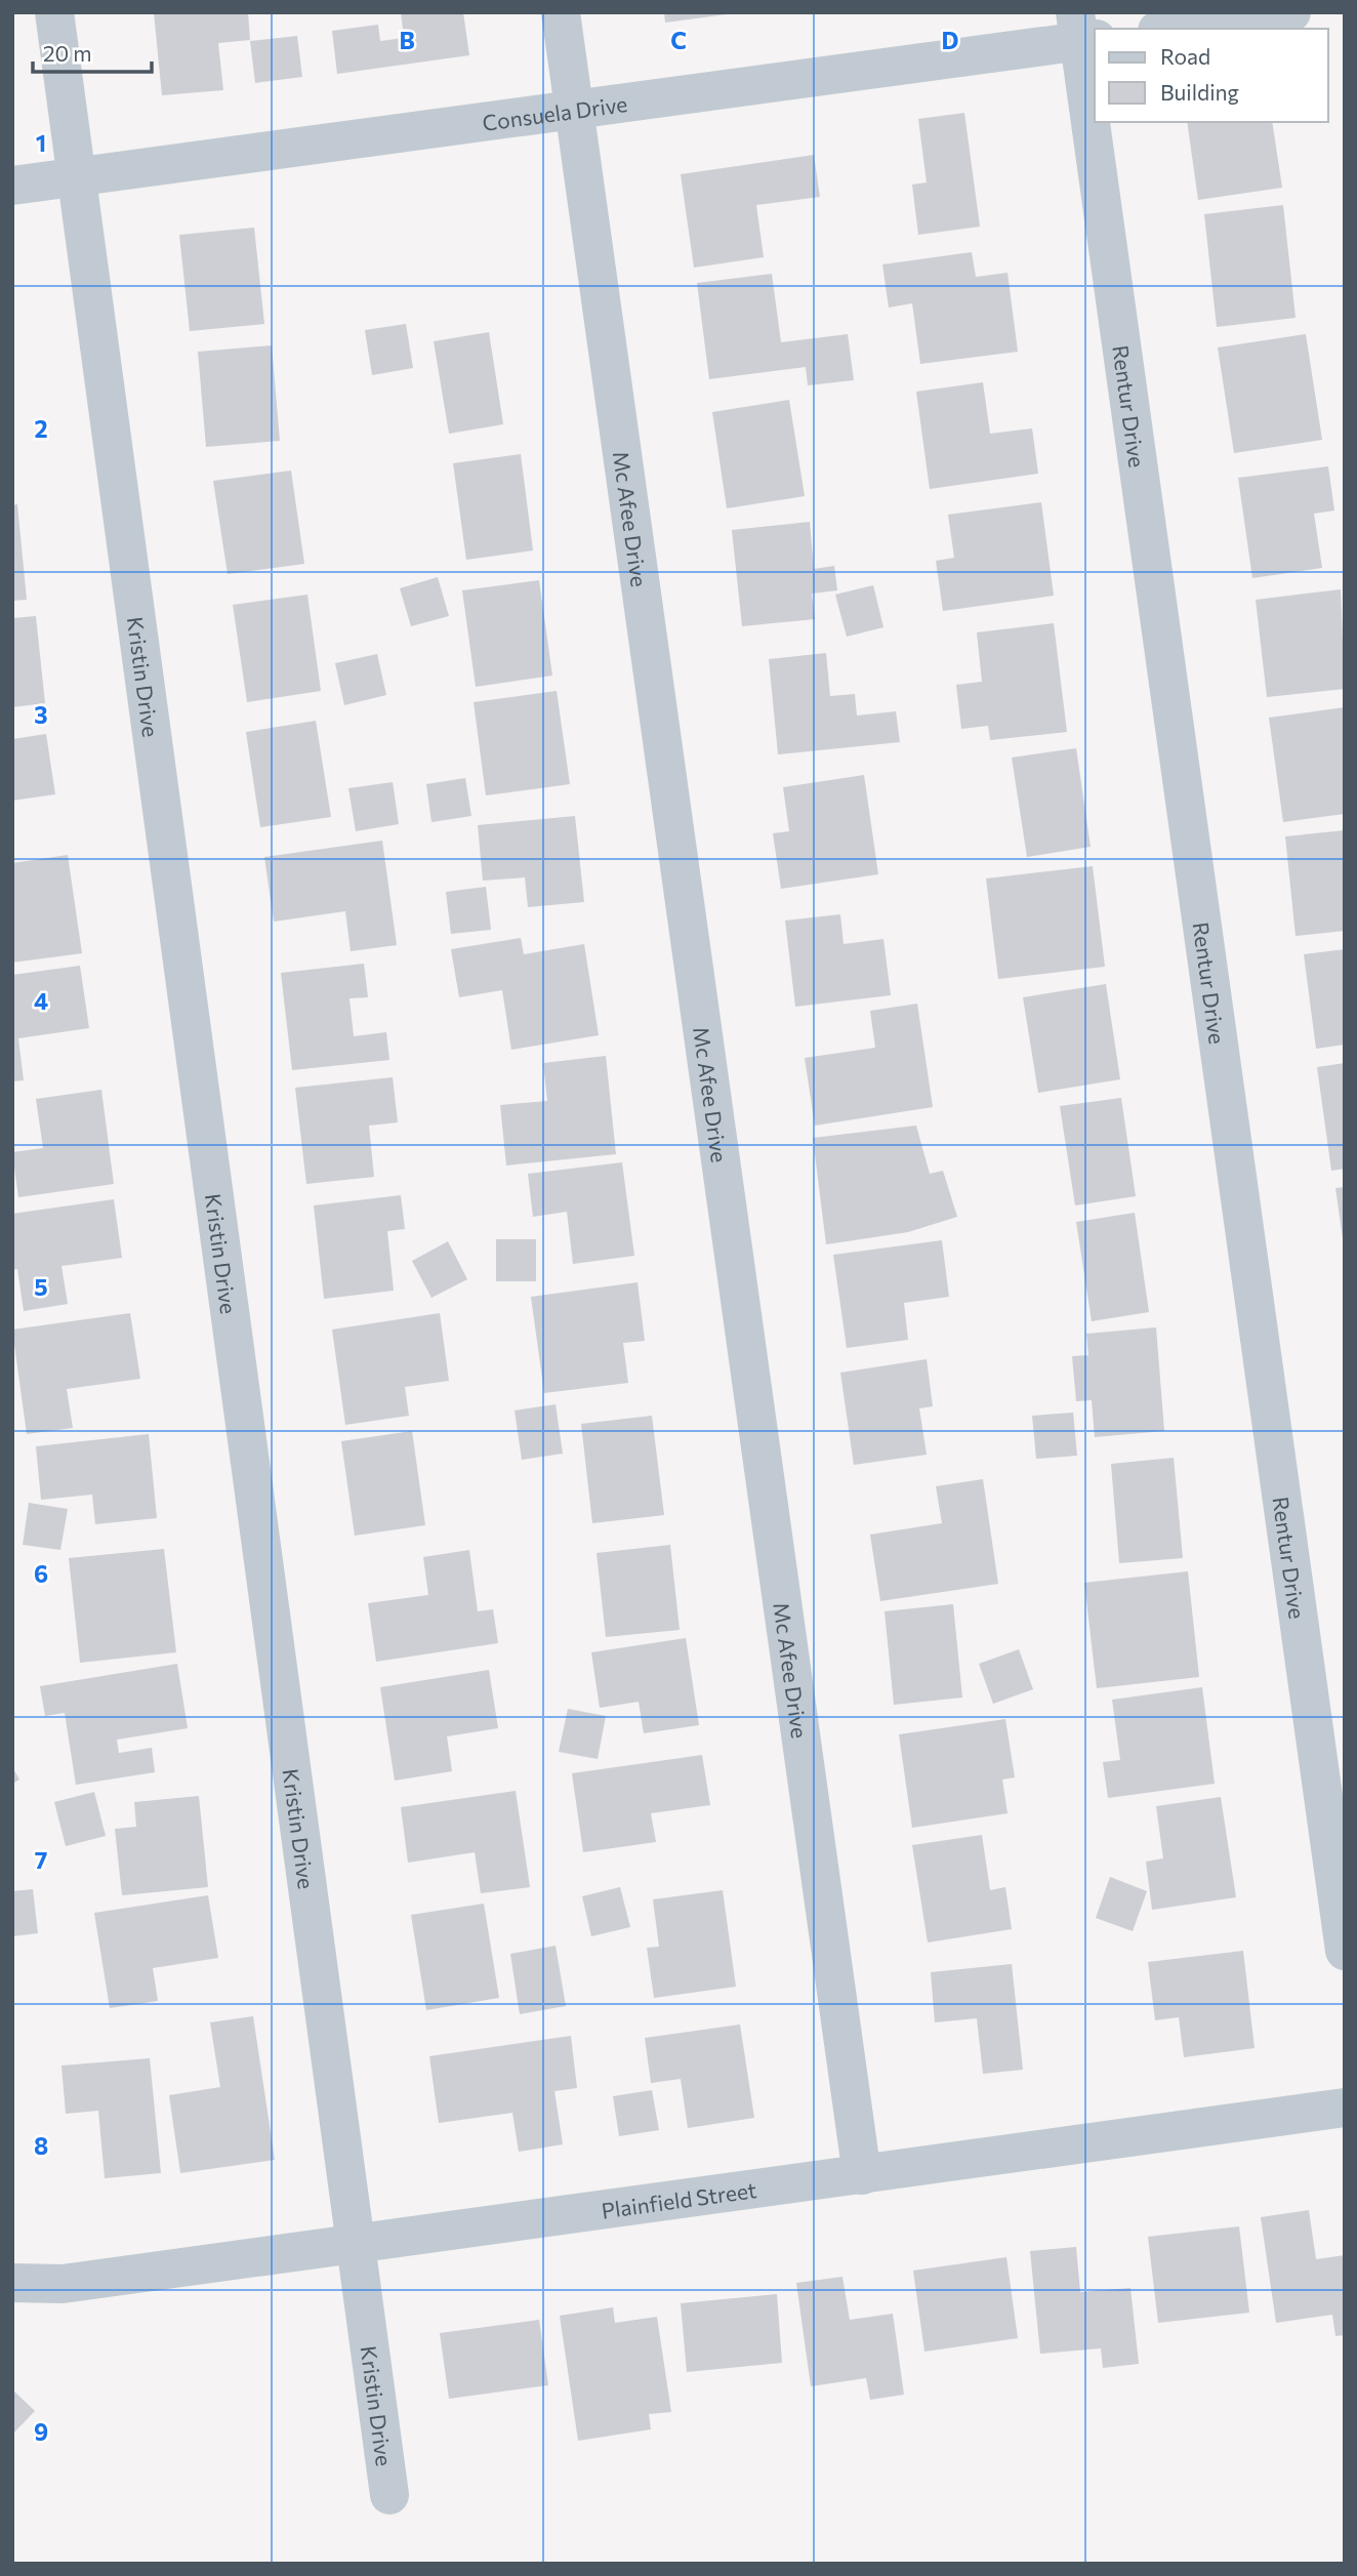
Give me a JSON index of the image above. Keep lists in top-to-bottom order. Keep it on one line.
{"streets":{"street":["Consuela Drive","Rentur Drive","Mc Afee Drive","Kristin Drive","Plainfield Street"]},"crossings":[["Consuela Drive","Rentur Drive"],["Consuela Drive","Mc Afee Drive"],["Consuela Drive","Kristin Drive"],["Mc Afee Drive","Plainfield Street"],["Kristin Drive","Plainfield Street"]],"legend":["Road","Building"],"scale_bar":"20 m","grid":{"columns":["B","C","D"],"rows":["1","2","3","4","5","6","7","8","9"]}}
